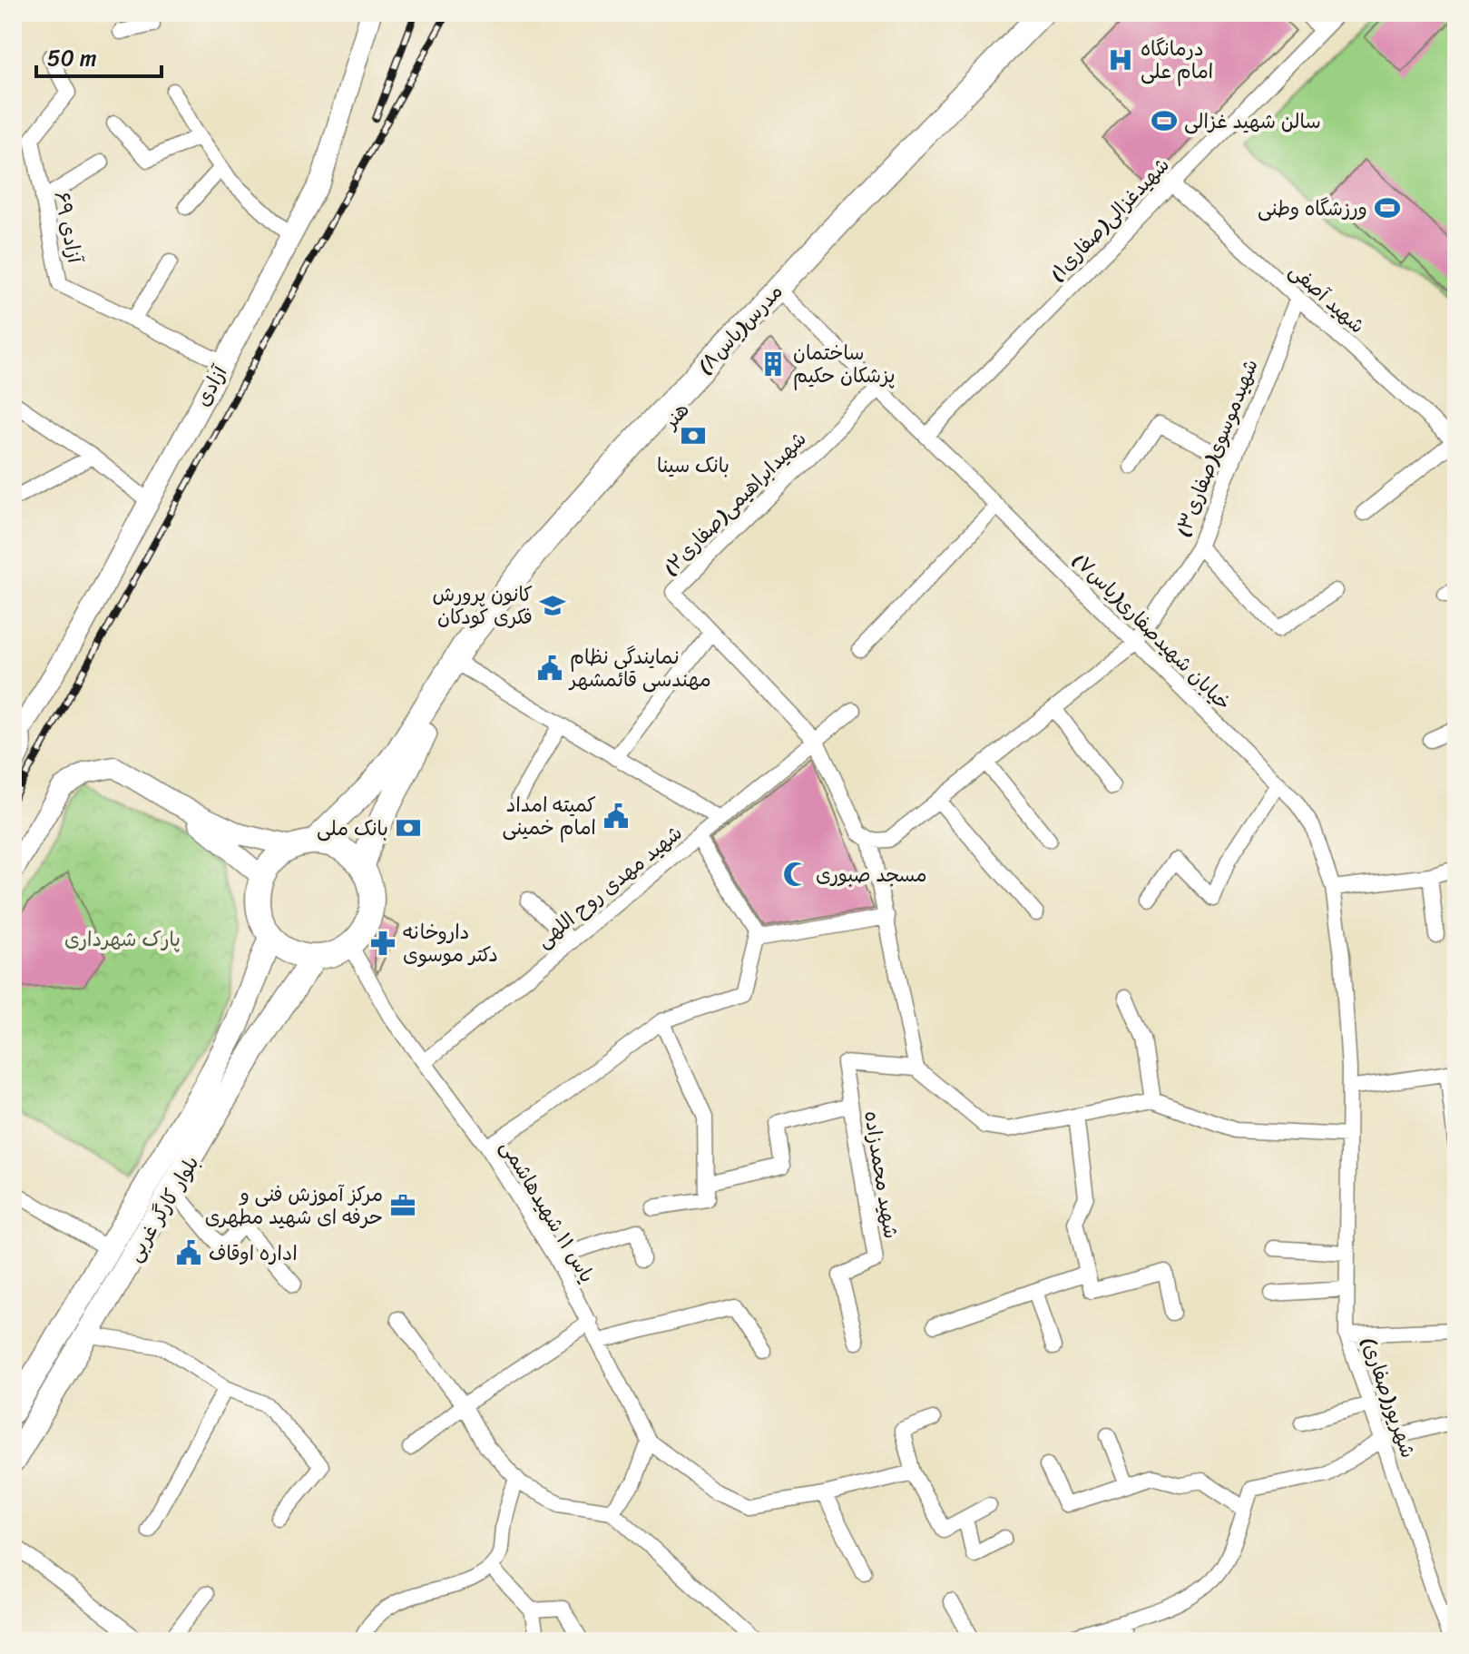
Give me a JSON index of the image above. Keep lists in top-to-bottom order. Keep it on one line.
{"streets":{"main road":["مدرس(یاس۸)","آزادی","هنر","بلوار کارگر غربی"],"street":["شهیدغزالی(صفاری۱)","آزادی ۶۹","شهید آصفی","شهیدموسوی(صفاری۳)","شهیدابراهیمی(صفاری۲)","خیابان شهیدصفاری(یاس۷)","شهید مهدی روح اللهی","شهید محمدزاده","یاس ۱۱ شهیدهاشمی","شهریور(صفاری)"]},"crossings":[["شهیدغزالی(صفاری۱)","شهید آصفی"],["شهیدغزالی(صفاری۱)","خیابان شهیدصفاری(یاس۷)"],["آزادی ۶۹","آزادی"],["شهید آصفی","شهیدموسوی(صفاری۳)"],["مدرس(یاس۸)","هنر"],["مدرس(یاس۸)","بلوار کارگر غربی"],["مدرس(یاس۸)","یاس ۱۱ شهیدهاشمی"],["هنر","خیابان شهیدصفاری(یاس۷)"],["هنر","بلوار کارگر غربی"],["هنر","یاس ۱۱ شهیدهاشمی"],["شهیدموسوی(صفاری۳)","شهیدابراهیمی(صفاری۲)"],["شهیدموسوی(صفاری۳)","خیابان شهیدصفاری(یاس۷)"],["شهیدابراهیمی(صفاری۲)","خیابان شهیدصفاری(یاس۷)"],["شهیدابراهیمی(صفاری۲)","شهید مهدی روح اللهی"],["خیابان شهیدصفاری(یاس۷)","شهریور(صفاری)"],["شهید مهدی روح اللهی","یاس ۱۱ شهیدهاشمی"],["بلوار کارگر غربی","یاس ۱۱ شهیدهاشمی"]],"parks":["پارک شهرداری"],"places":{"hospital":["درمانگاه امام علی"],"sports":["سالن شهید غزالی","ورزشگاه وطنی"],"building":["ساختمان پزشکان حکیم"],"bank":["بانک سینا","بانک ملی"],"school or university":["کانون پرورش فکری کودکان"],"public building":["نمایندگی نظام مهندسی قائمشهر","کمیته امداد امام خمینی","اداره اوقاف"],"mosque":["مسجد صبوری"],"pharmacy":["داروخانه دکتر موسوی"],"office":["مرکز آموزش فنی و حرفه ای شهید مطهری"]},"scale_bar":"50 m"}
